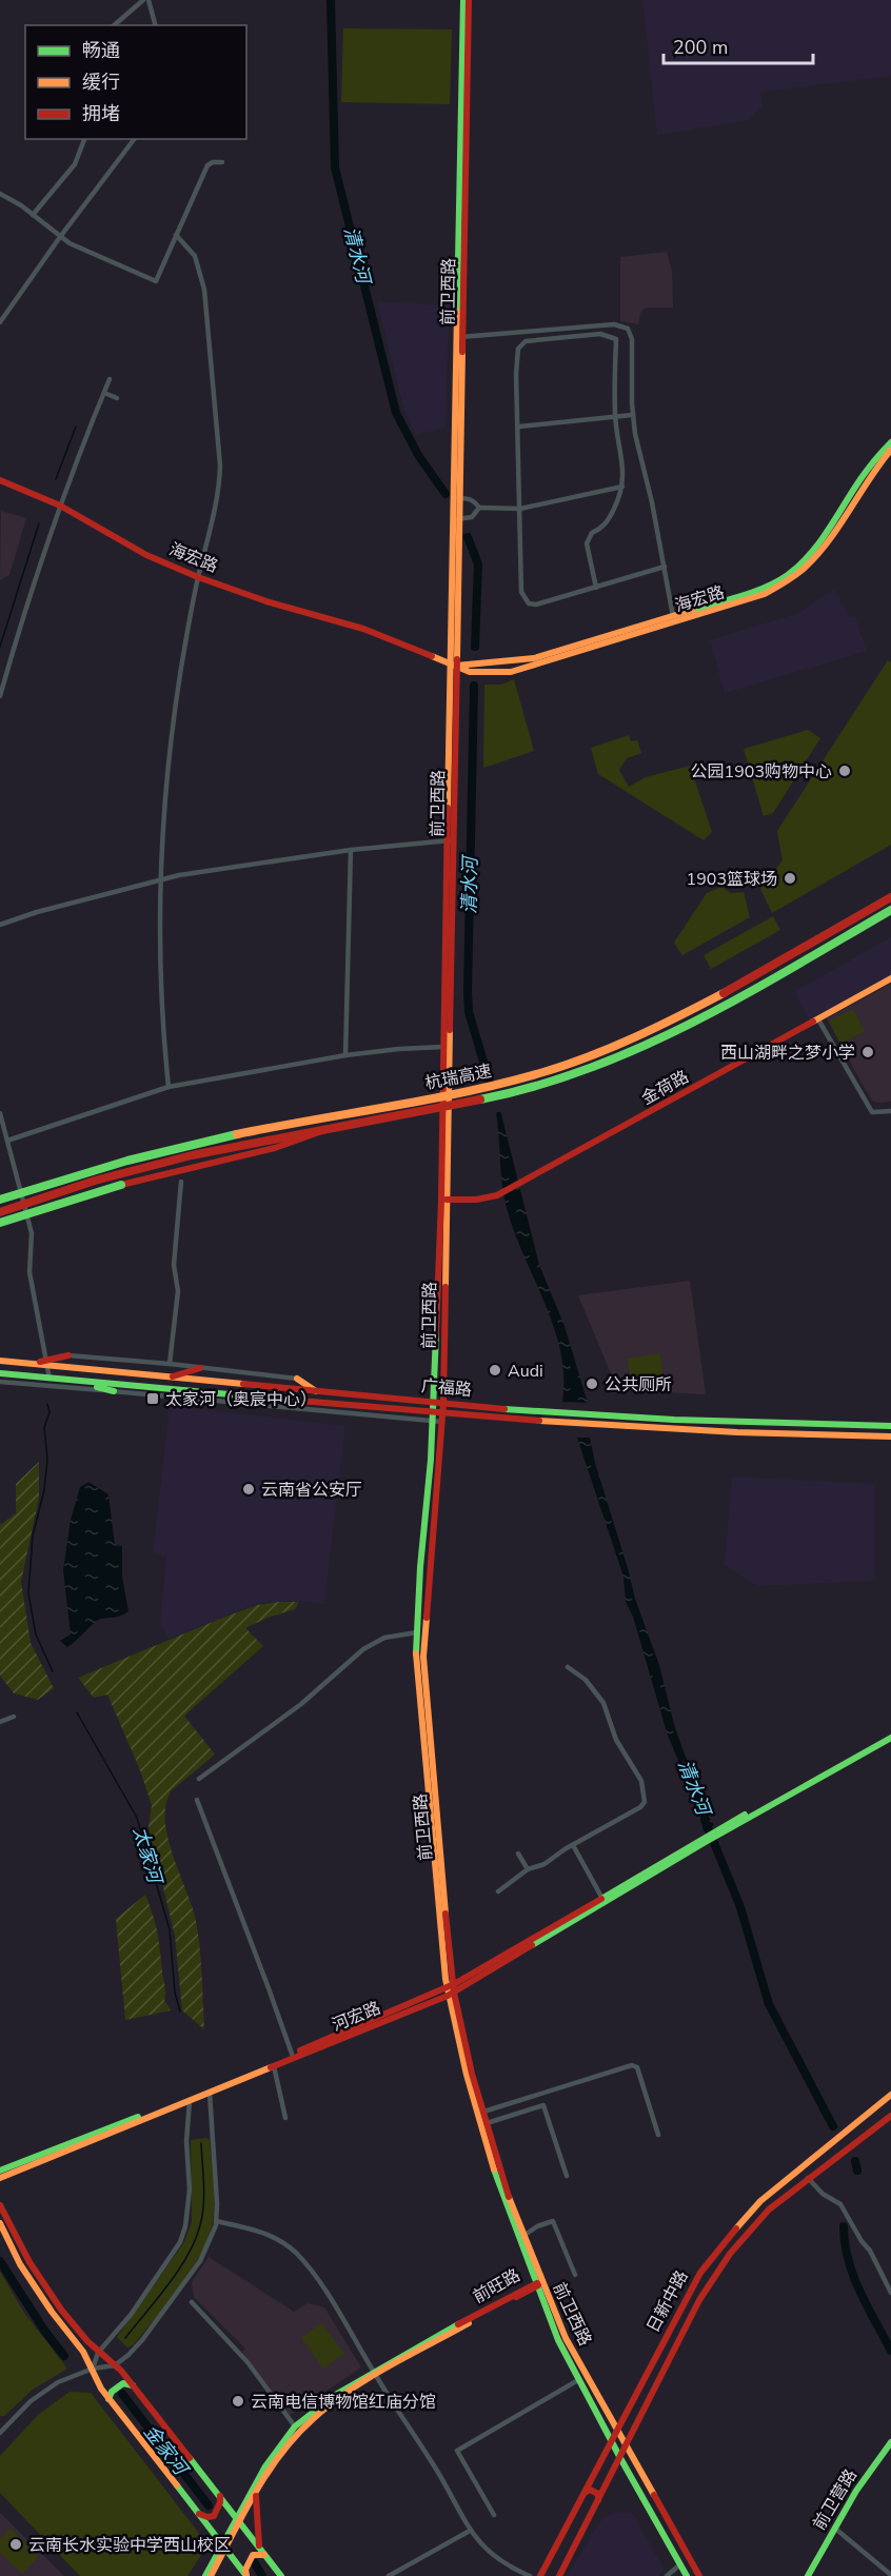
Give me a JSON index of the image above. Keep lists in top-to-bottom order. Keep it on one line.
{"streets":{"main road":["前卫西路","海宏路","杭瑞高速","金荷路","广福路","河宏路","前旺路","日新中路","前卫营路"]},"crossings":[["前卫西路","海宏路"],["前卫西路","金荷路"],["前卫西路","广福路"],["前卫西路","河宏路"],["前卫西路","前旺路"],["前卫西路","日新中路"]],"water":["清水河","太家河","金家河"],"places":{"other":["公园1903购物中心","1903篮球场","西山湖畔之梦小学","Audi","公共厕所","云南省公安厅","云南电信博物馆红庙分馆","云南长水实验中学西山校区"],"transit":["太家河（奥宸中心）"]},"legend":["畅通","缓行","拥堵"],"scale_bar":"200 m"}
